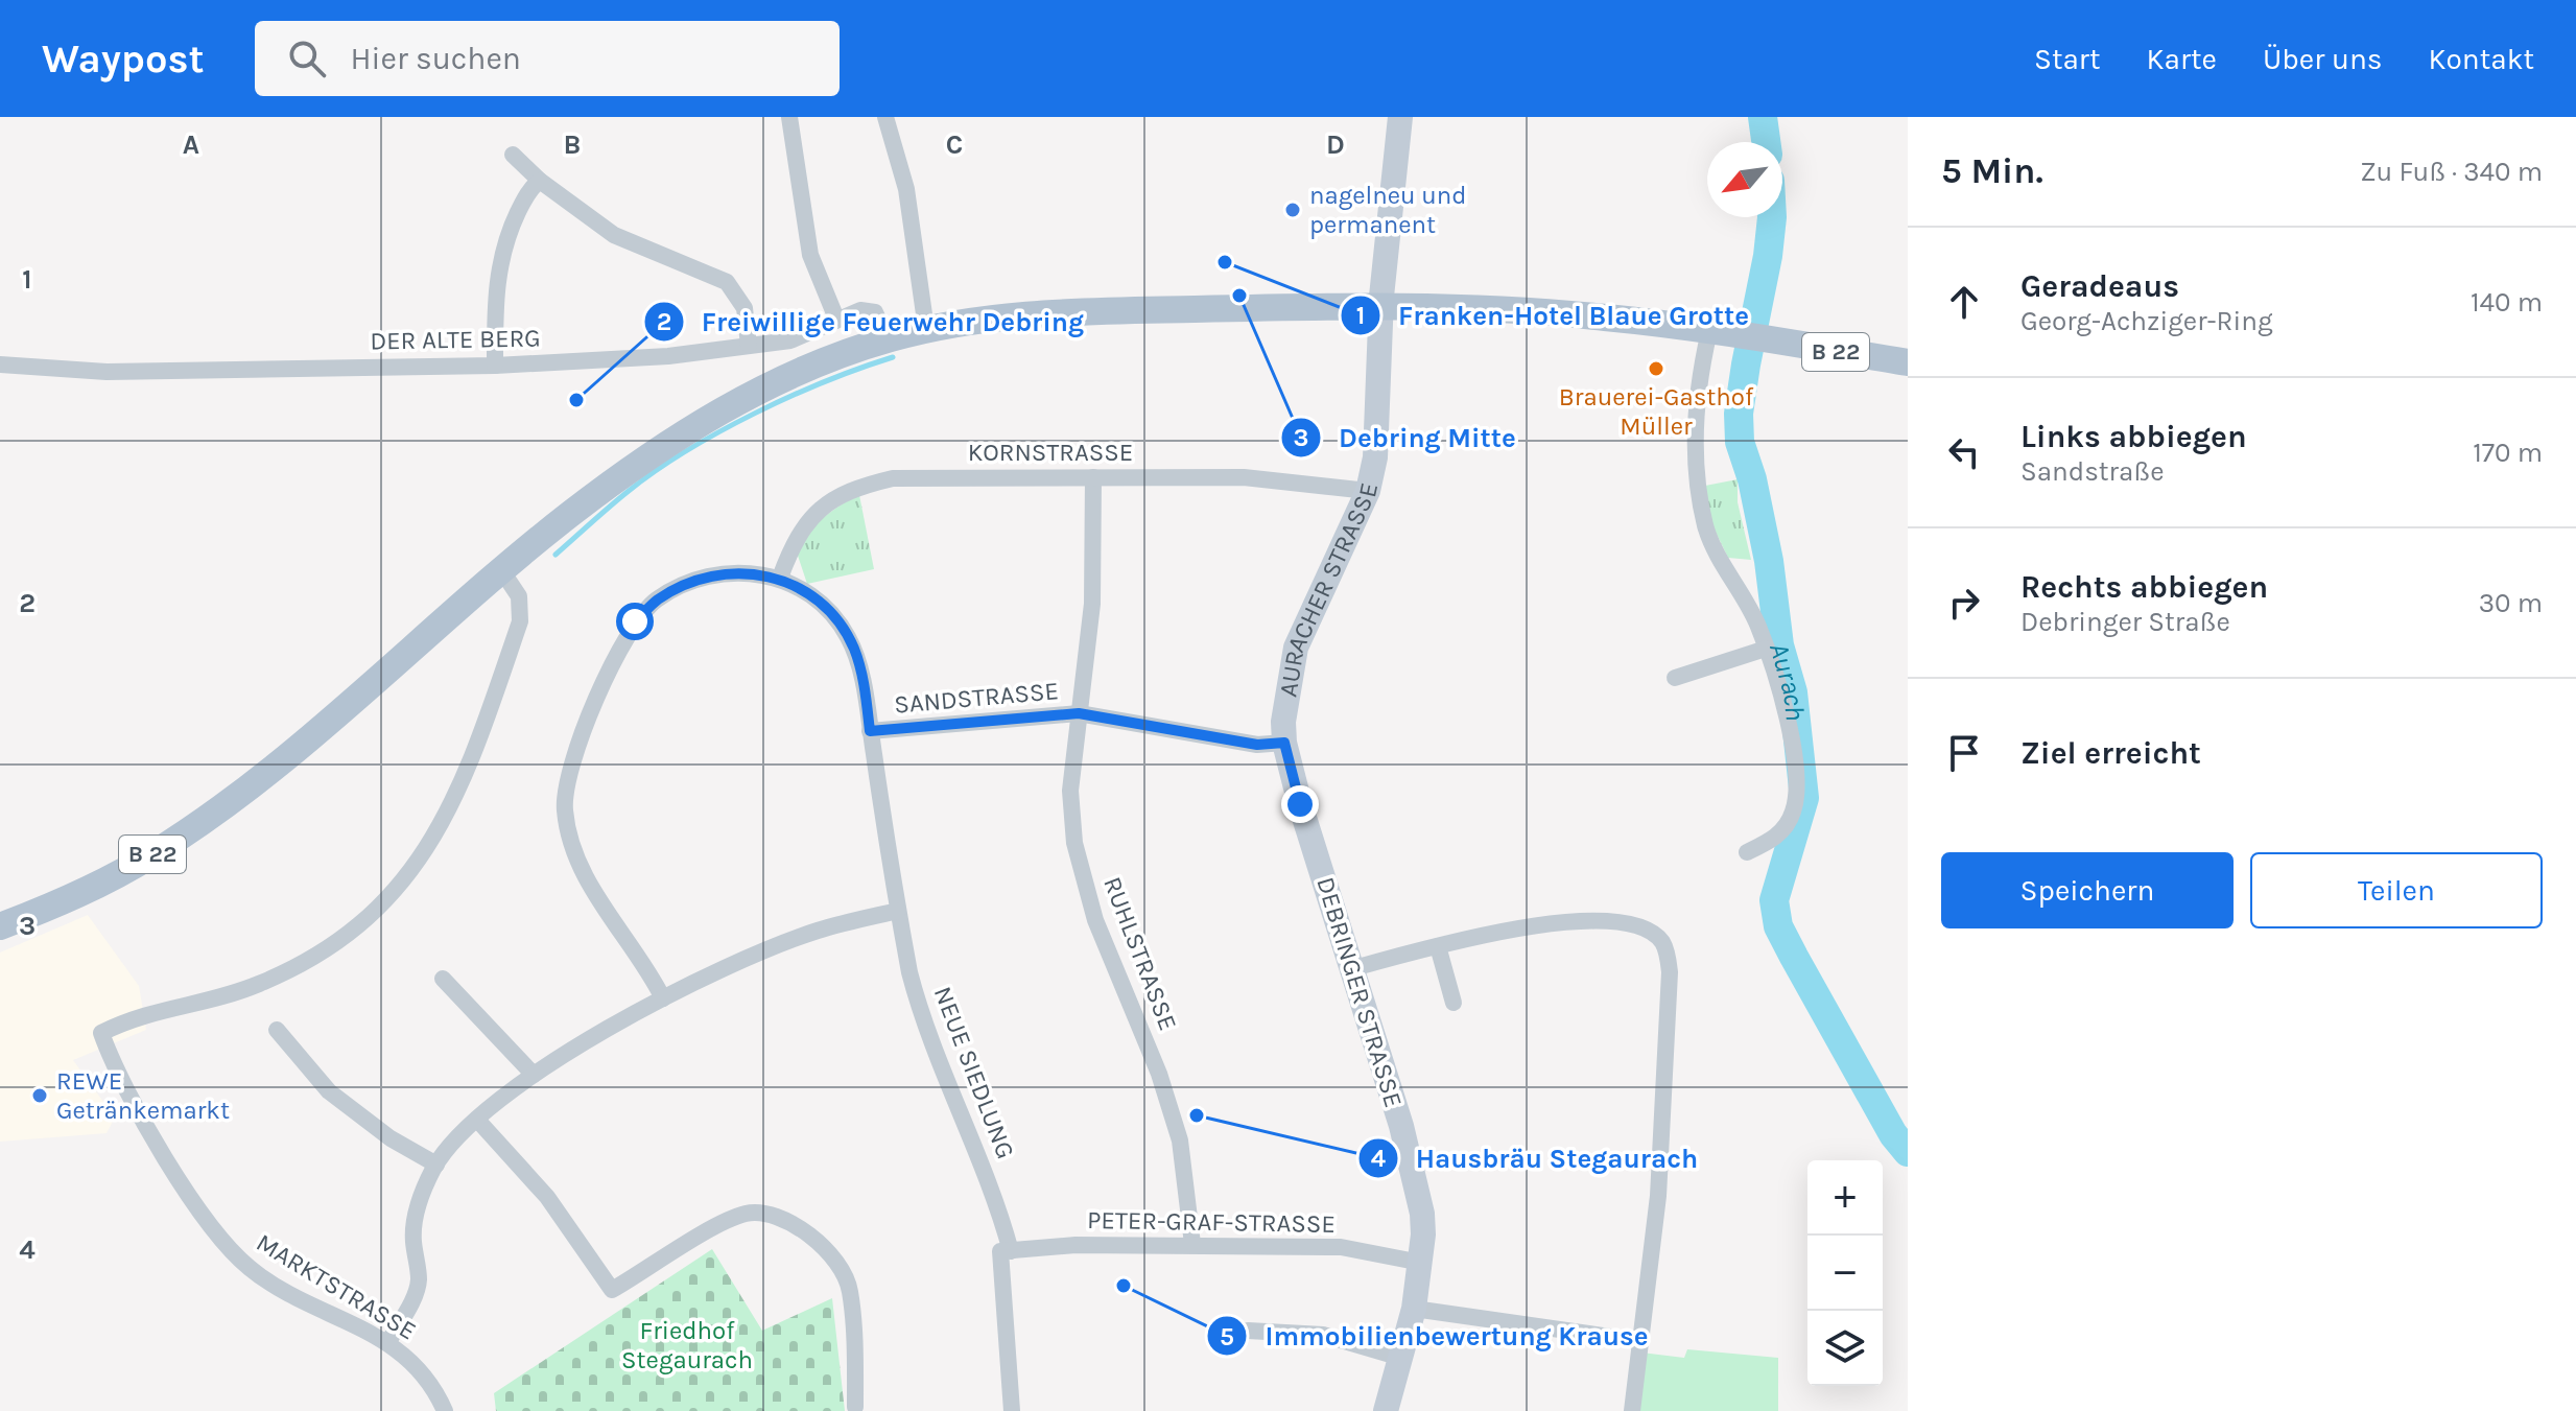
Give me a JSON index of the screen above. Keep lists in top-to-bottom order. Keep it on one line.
{"streets":{"main road":["B 22"],"street":["DER ALTE BERG","KORNSTRASSE","AURACHER STRASSE","SANDSTRASSE","RUHLSTRASSE","DEBRINGER STRASSE","NEUE SIEDLUNG","PETER-GRAF-STRASSE","MARKTSTRASSE"]},"crossings":[["DER ALTE BERG","B 22"],["B 22","AURACHER STRASSE"],["B 22","MARKTSTRASSE"],["KORNSTRASSE","AURACHER STRASSE"],["KORNSTRASSE","RUHLSTRASSE"],["KORNSTRASSE","NEUE SIEDLUNG"],["AURACHER STRASSE","SANDSTRASSE"],["AURACHER STRASSE","DEBRINGER STRASSE"],["SANDSTRASSE","RUHLSTRASSE"],["SANDSTRASSE","DEBRINGER STRASSE"],["SANDSTRASSE","NEUE SIEDLUNG"],["RUHLSTRASSE","PETER-GRAF-STRASSE"],["DEBRINGER STRASSE","PETER-GRAF-STRASSE"],["NEUE SIEDLUNG","PETER-GRAF-STRASSE"]],"water":["Aurach"],"parks":["Friedhof Stegaurach"],"places":["nagelneu und permanent","Franken-Hotel Blaue Grotte","Debring Mitte","Brauerei-Gasthof Müller","Freiwillige Feuerwehr Debring","REWE Getränkemarkt","Hausbräu Stegaurach","Immobilienbewertung Krause"],"north":"bottom left","page":{"header":"Waypost","search":"Hier suchen","nav":["Start","Karte","Über uns","Kontakt"],"heading":["5 Min.","Zu Fuß · 340 m"],"list":[["Geradeaus","Georg-Achziger-Ring","140 m"],["Links abbiegen","Sandstraße","170 m"],["Rechts abbiegen","Debringer Straße","30 m"],"Ziel erreicht"],"buttons":["Speichern","Teilen"],"map_buttons":["+","−"]},"grid":{"columns":["A","B","C","D"],"rows":["1","2","3","4"]}}
